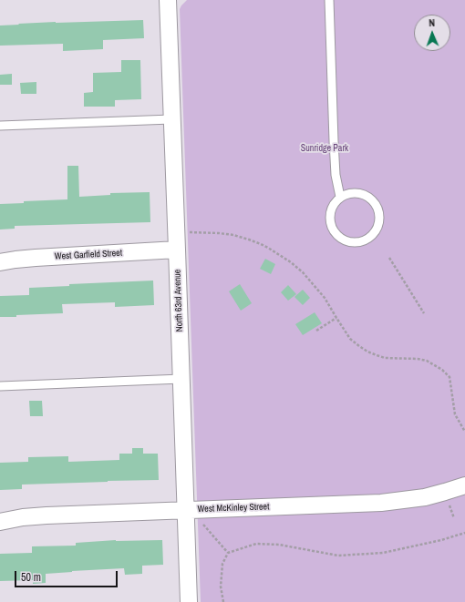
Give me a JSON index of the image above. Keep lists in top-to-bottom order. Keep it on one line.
{"streets":{"street":["West Garfield Street","North 63rd Avenue","West McKinley Street"]},"crossings":[["West Garfield Street","North 63rd Avenue"],["North 63rd Avenue","West McKinley Street"]],"parks":["Sunridge Park"],"scale_bar":"50 m","north":"top"}
